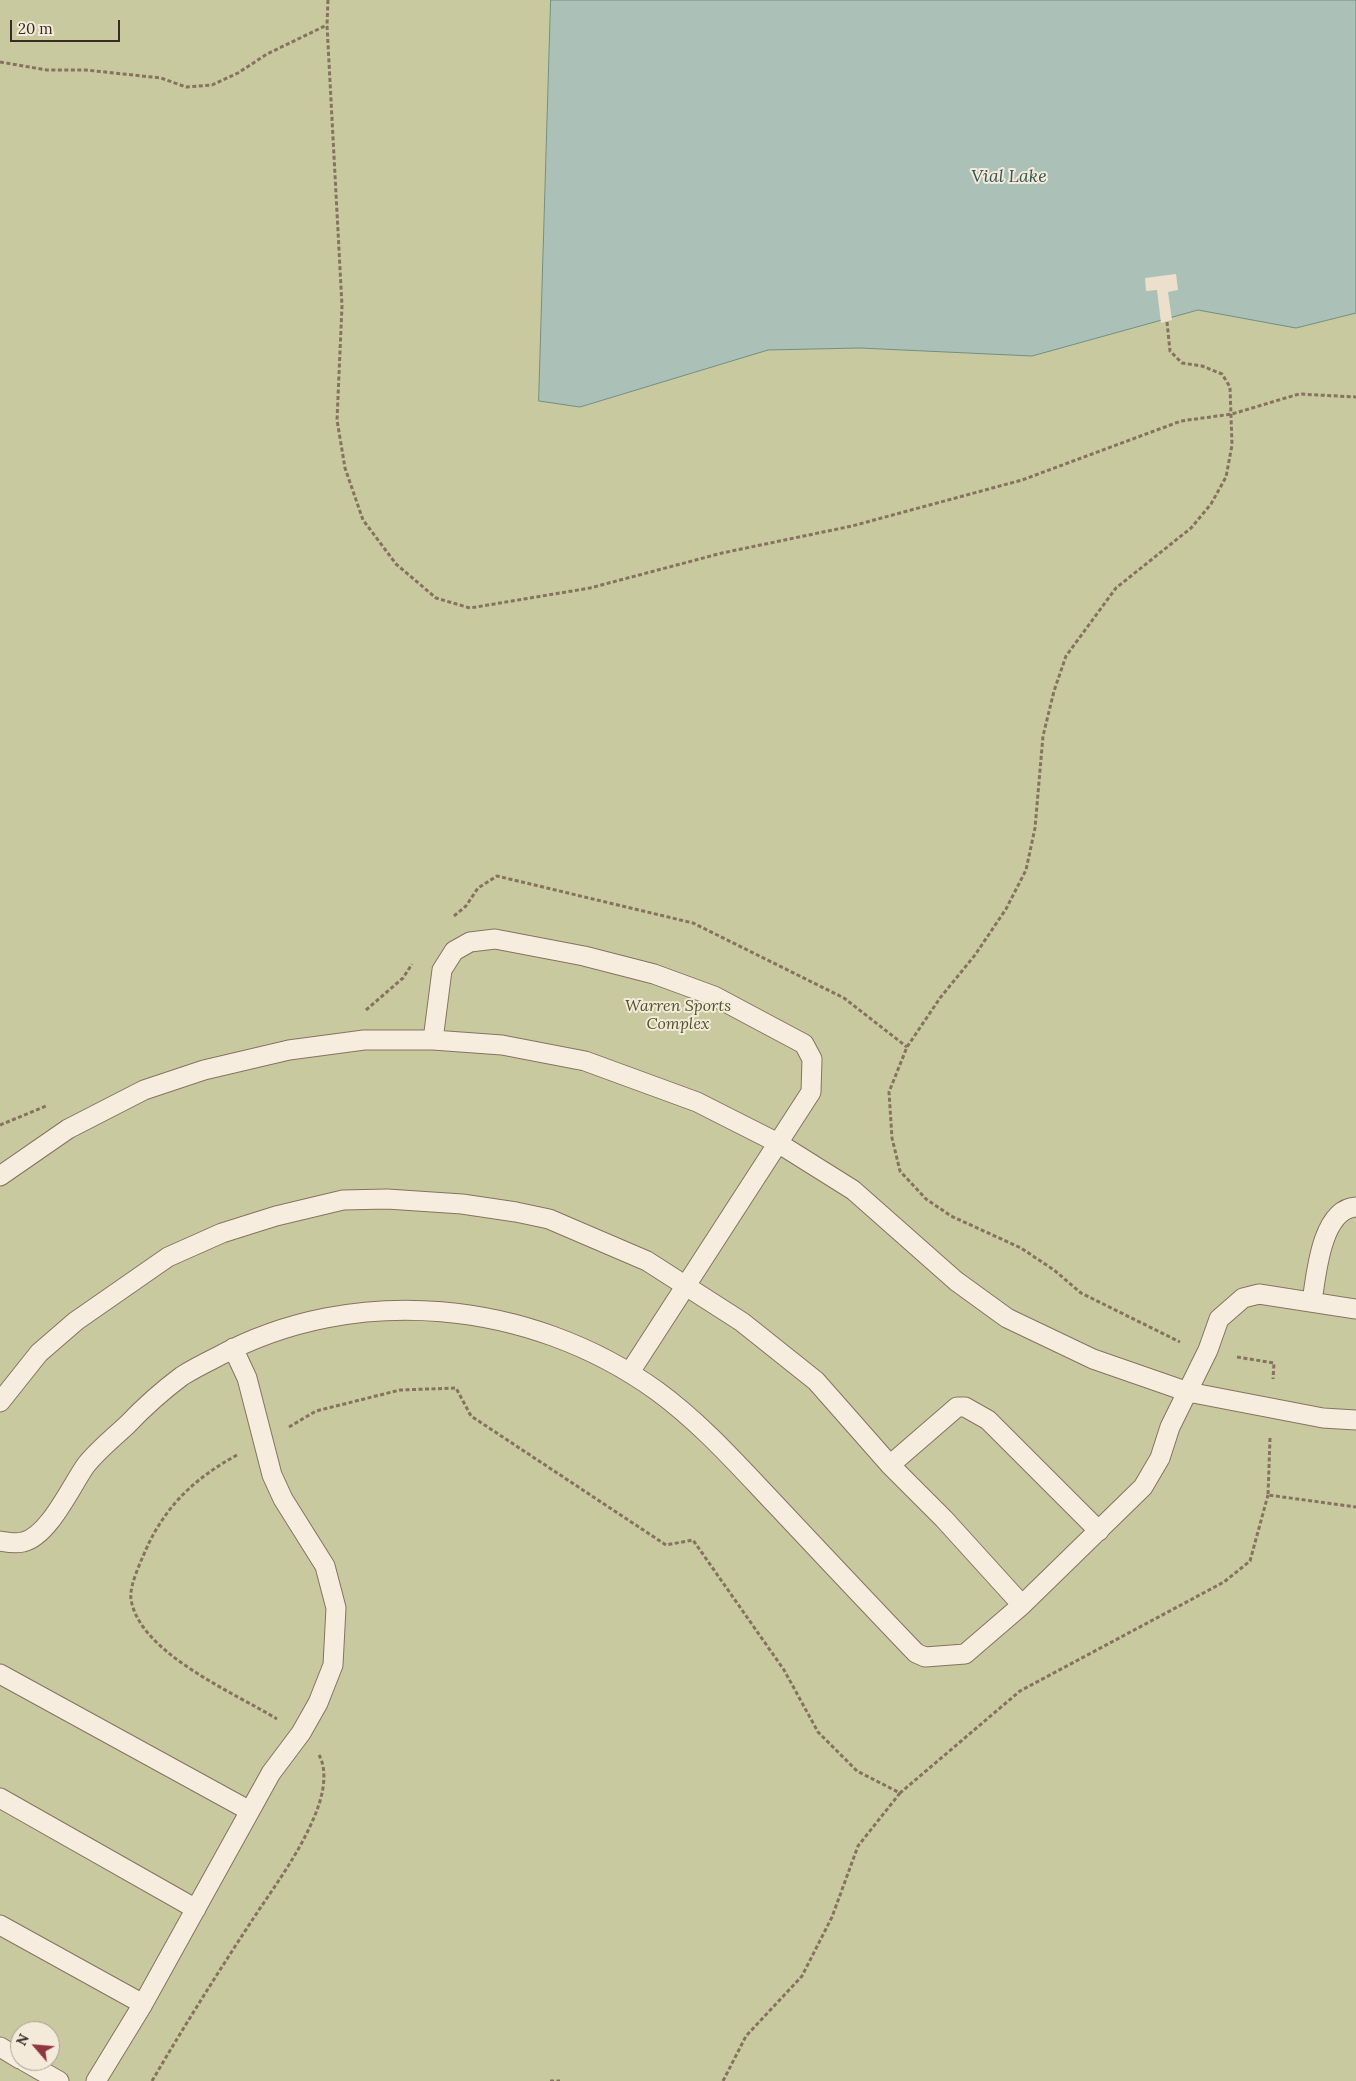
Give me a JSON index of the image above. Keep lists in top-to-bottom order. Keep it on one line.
{"water":["Vial Lake"],"parks":["Warren Sports Complex"],"scale_bar":"20 m","north":"top left"}
